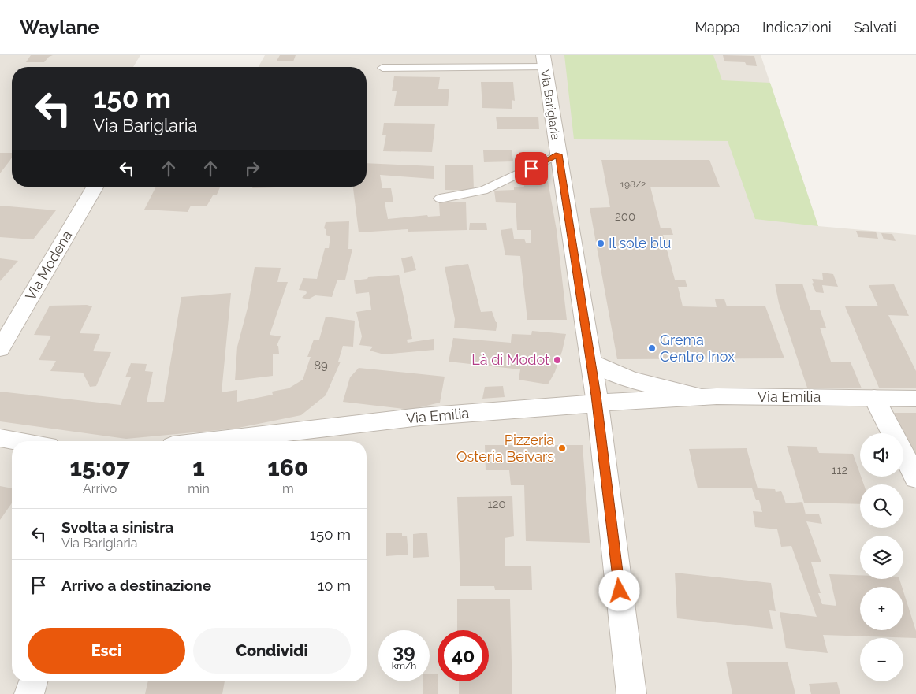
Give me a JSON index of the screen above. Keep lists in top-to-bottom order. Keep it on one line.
{"streets":{"street":["Via Bariglaria","Via Modena","Via Emilia"]},"crossings":[["Via Bariglaria","Via Emilia"]],"places":["Il sole blu","Grema Centro Inox","Là di Modot","Pizzeria Osteria Beivars"],"house_numbers":["198/2","200","89","112","120"],"page":{"header":"Waylane","nav":["Mappa","Indicazioni","Salvati"],"turn":["150 m","Via Bariglaria"],"map_buttons":["+","−"],"eta":["15:07","Arrivo","1","min","160","m"],"list":[{"name":"Svolta a sinistra","note":"Via Bariglaria","value":"150 m"},{"name":"Arrivo a destinazione","value":"10 m"}],"buttons":["Esci","Condividi"],"speed":"39 km/h","limit":"40"}}
